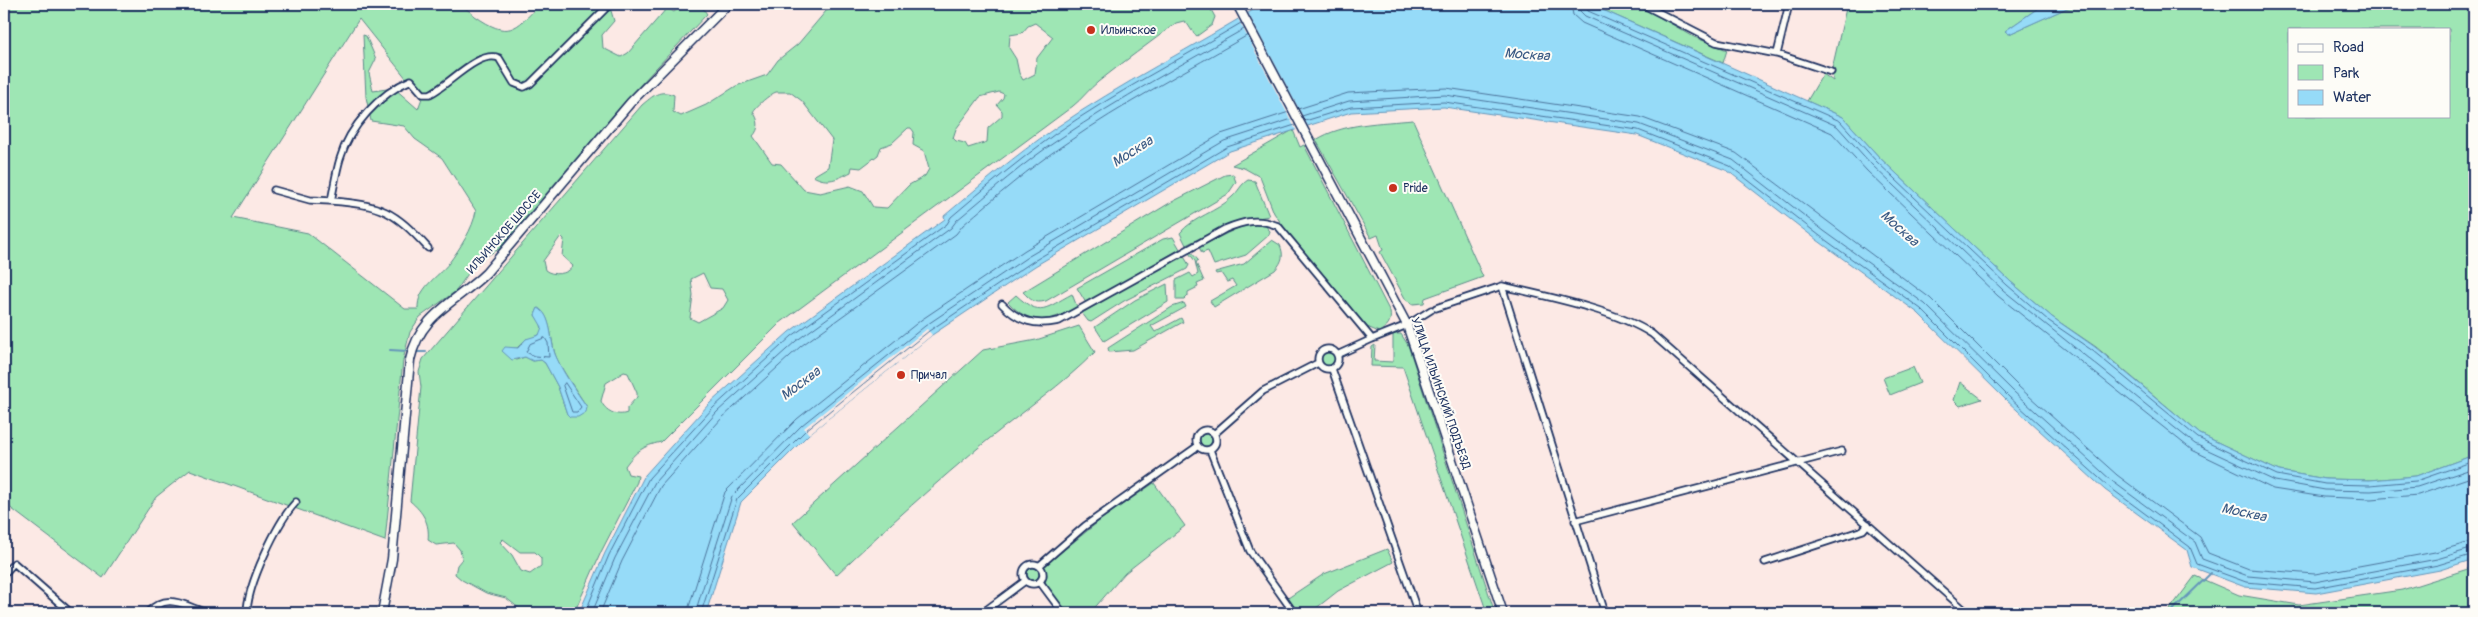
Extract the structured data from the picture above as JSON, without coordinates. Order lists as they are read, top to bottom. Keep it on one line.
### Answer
{"streets":{"main road":["ИЛЬИНСКОЕ ШОССЕ","УЛИЦА ИЛЬИНСКИЙ ПОДЪЕЗД"]},"water":["Москва"],"places":["Ильинское","Pride","Причал"],"legend":["Road","Park","Water"]}
